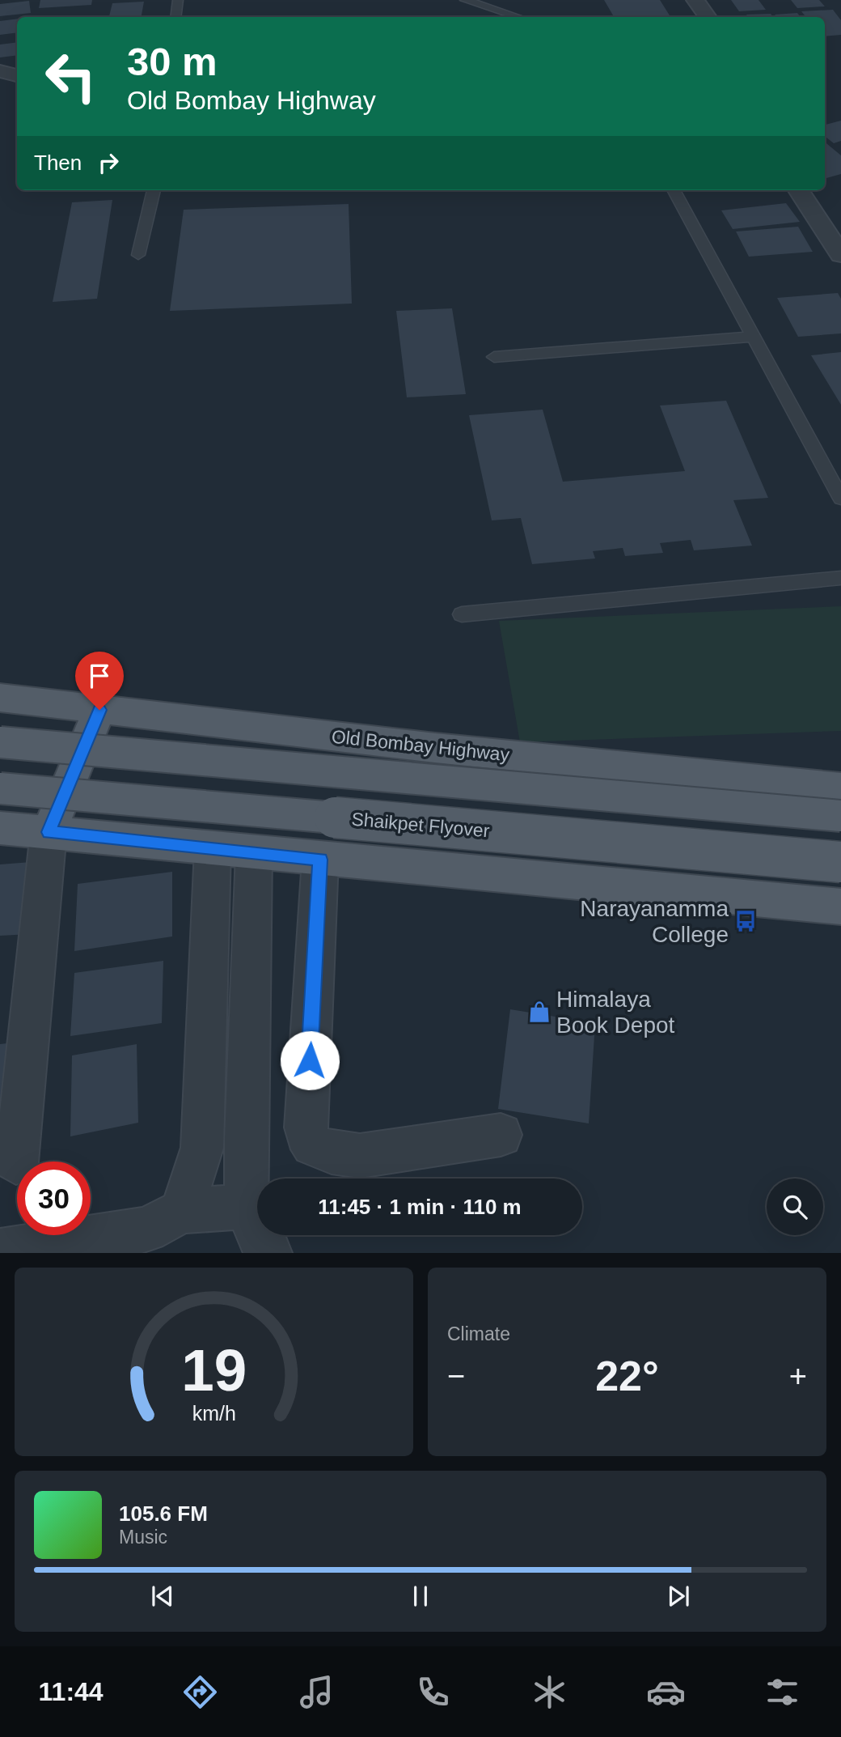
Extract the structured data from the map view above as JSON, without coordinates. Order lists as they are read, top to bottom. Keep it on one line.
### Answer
{"streets":{"main road":["Old Bombay Highway","Shaikpet Flyover"]},"places":{"bus stop":["Narayanamma College"],"shop":["Himalaya Book Depot"]},"page":{"turn":["30 m","Old Bombay Highway"],"then":"Then","limit":"30","trip":"11:45 · 1 min · 110 m","tile":"Climate","heat":["−","22°","+"],"song":["105.6 FM","Music"],"tabs":"11:44","gauge":["19","km/h"]}}
